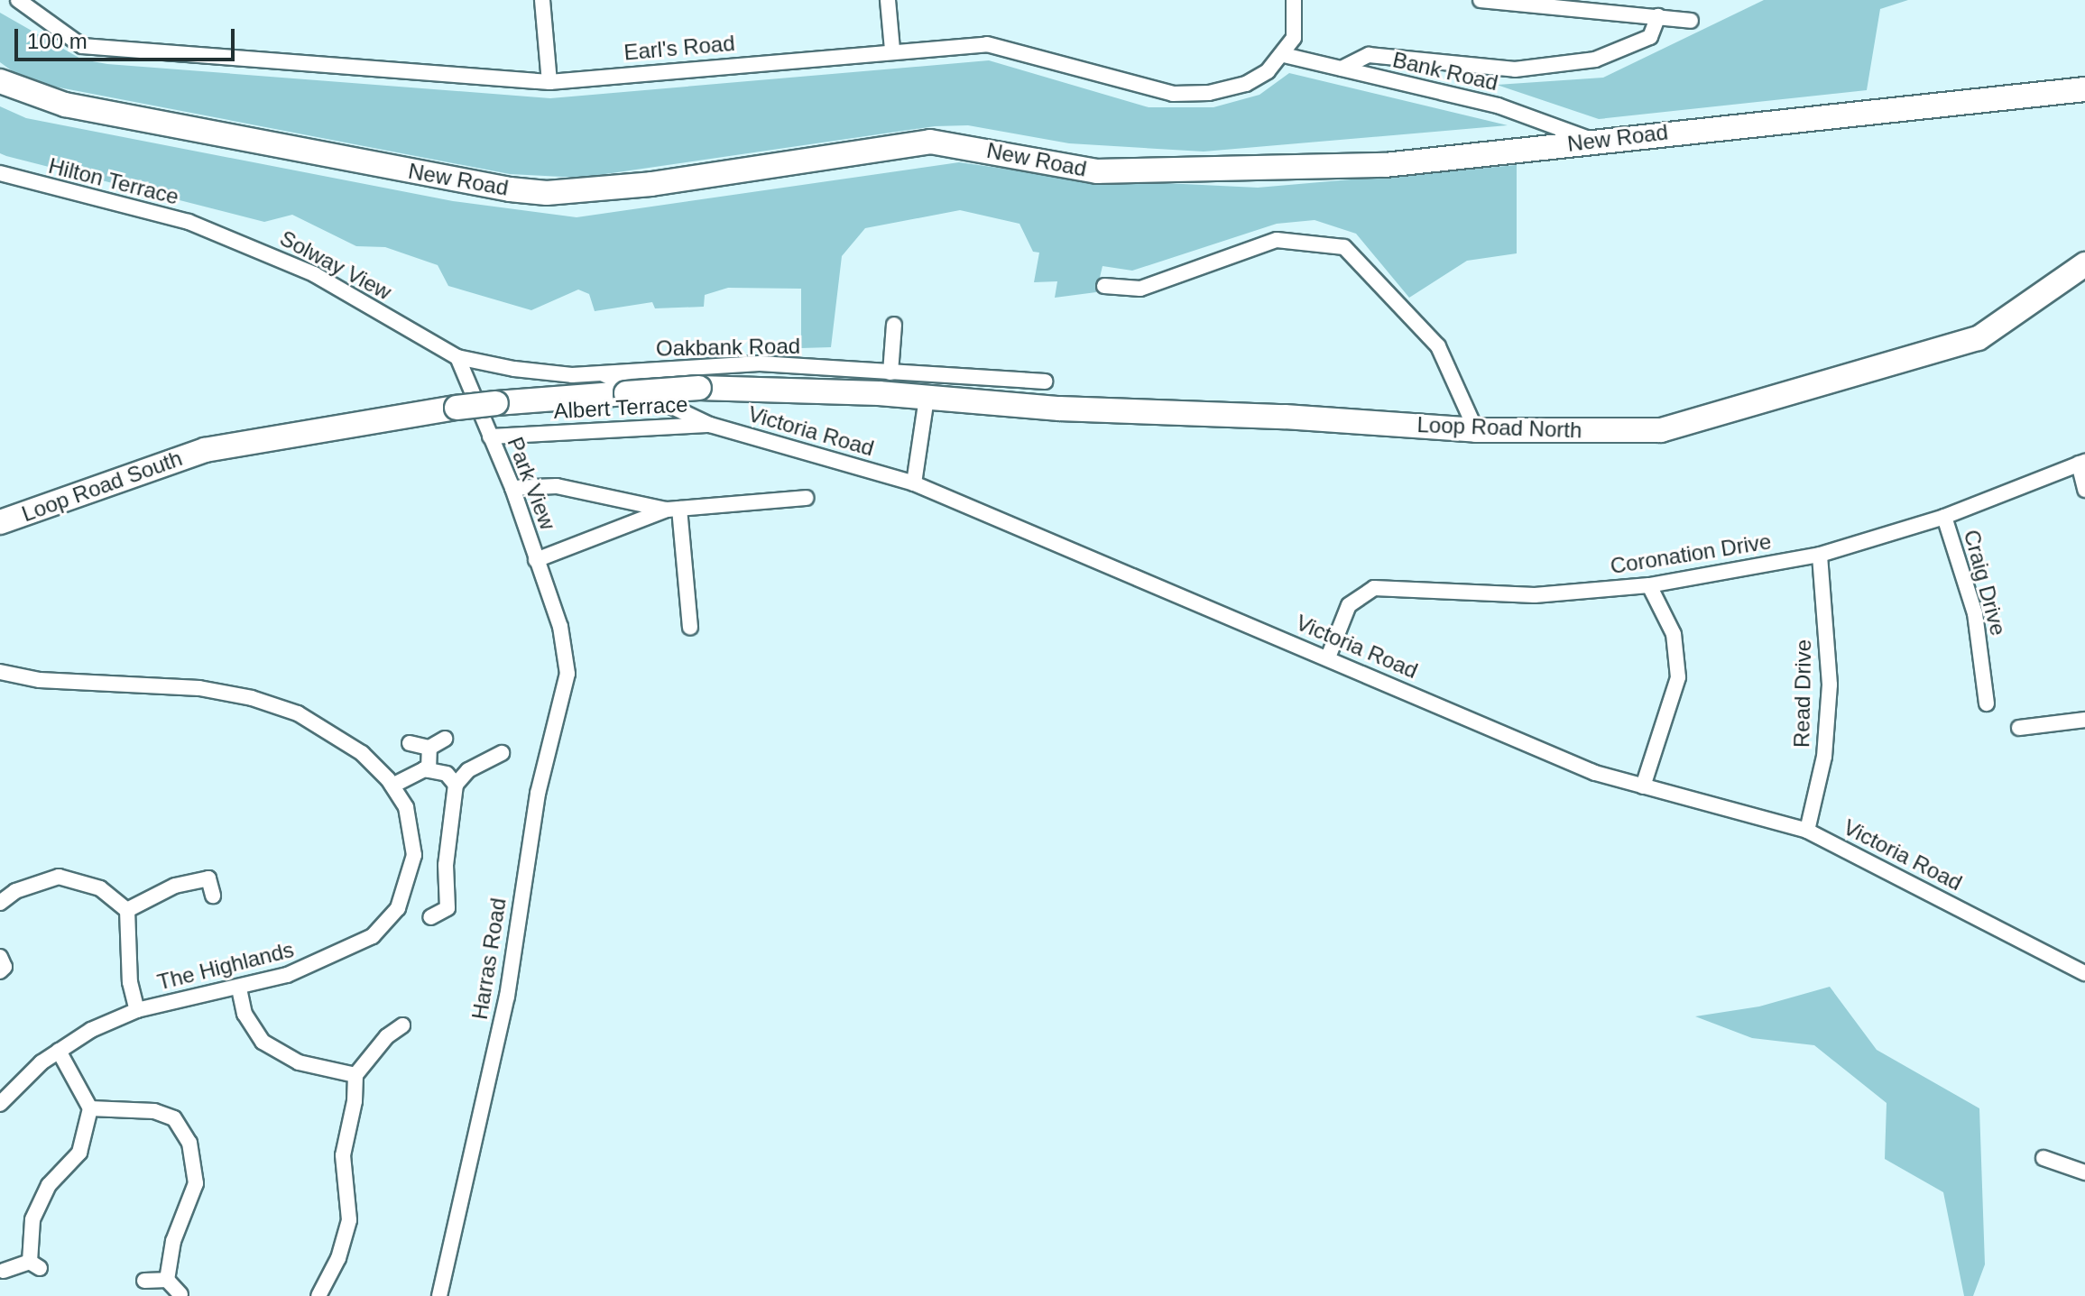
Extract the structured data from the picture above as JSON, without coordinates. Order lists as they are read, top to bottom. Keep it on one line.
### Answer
{"streets":{"main road":["New Road","Loop Road North","Loop Road South"],"street":["Earl's Road","Bank Road","Hilton Terrace","Solway View","Oakbank Road","Albert Terrace","Victoria Road","Park View","Coronation Drive","Craig Drive","Read Drive","Harras Road","The Highlands"]},"crossings":[["Earl's Road","Bank Road"],["Bank Road","New Road"],["Hilton Terrace","Solway View"],["Solway View","Oakbank Road"],["Solway View","Park View"],["Oakbank Road","Victoria Road"],["Oakbank Road","Park View"],["Albert Terrace","Victoria Road"],["Albert Terrace","Park View"],["Loop Road North","Loop Road South"],["Victoria Road","Coronation Drive"],["Victoria Road","Read Drive"],["Park View","Harras Road"],["Coronation Drive","Craig Drive"],["Coronation Drive","Read Drive"]],"scale_bar":"100 m"}
